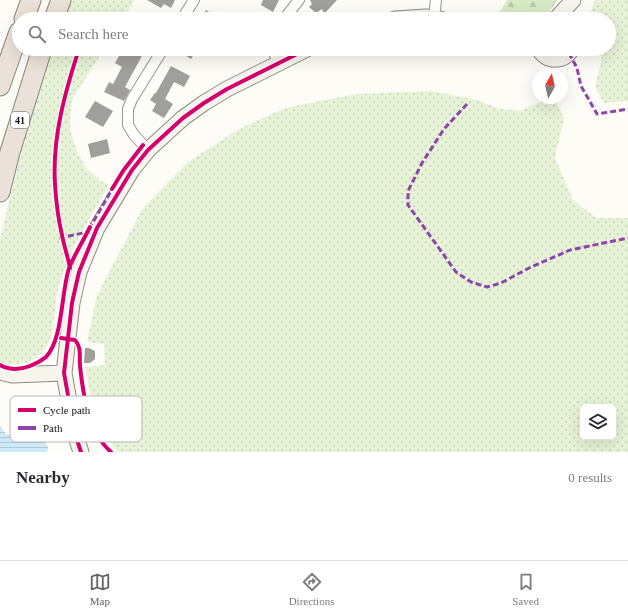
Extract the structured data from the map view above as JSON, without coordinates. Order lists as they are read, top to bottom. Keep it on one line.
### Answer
{"streets":{"highway":["41"]},"legend":["Cycle path","Path"],"north":"top","page":{"search":"Search here","heading":["Nearby","0 results"],"nav":["Map","Directions","Saved"]}}
